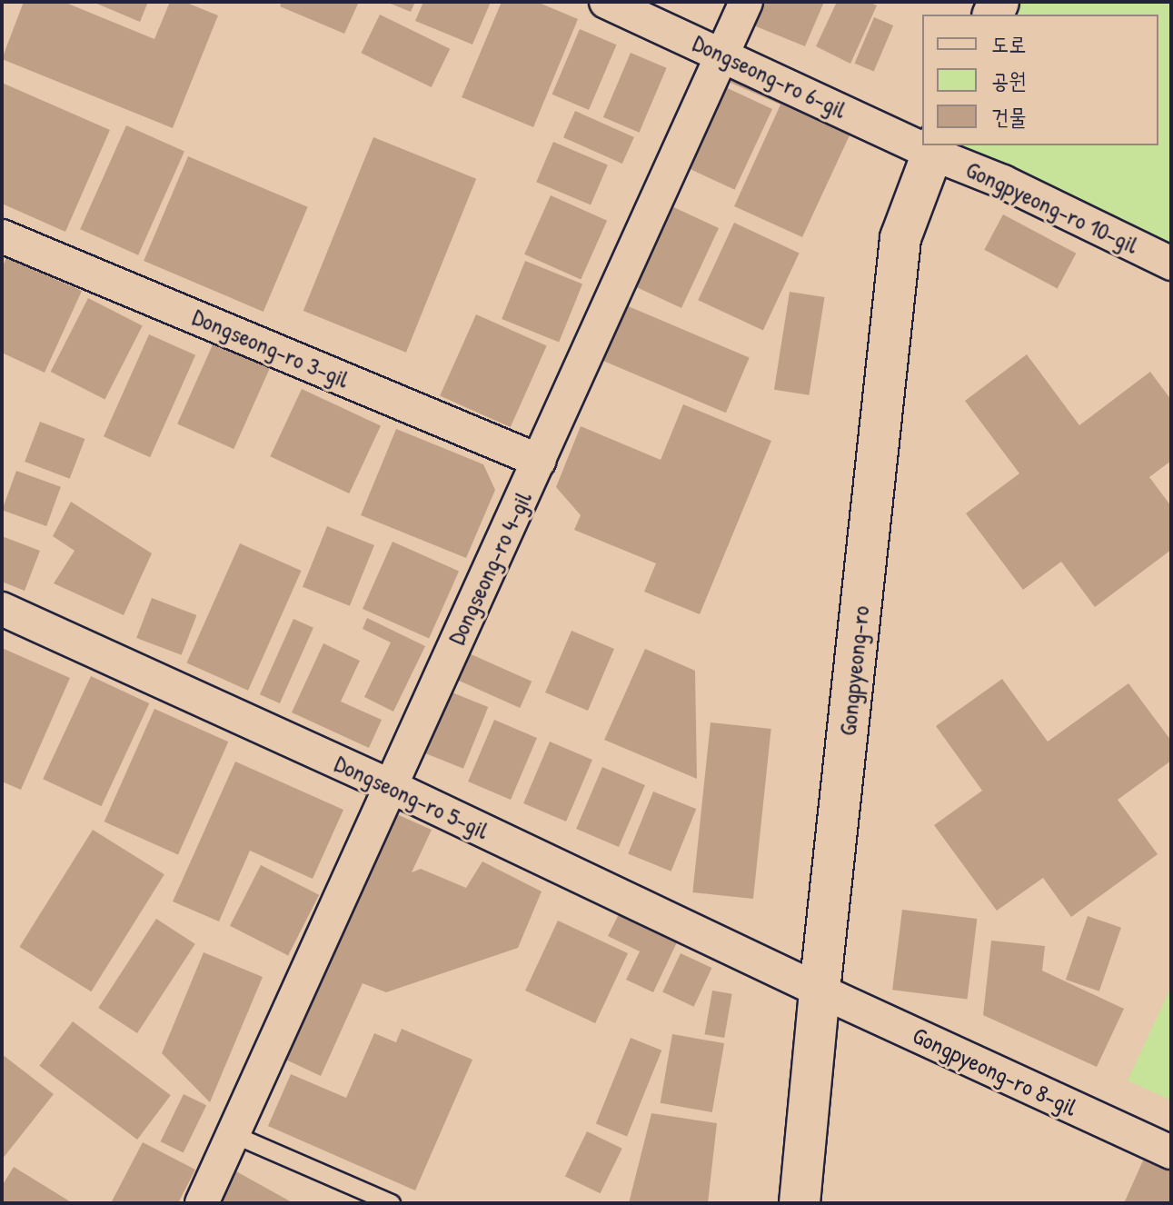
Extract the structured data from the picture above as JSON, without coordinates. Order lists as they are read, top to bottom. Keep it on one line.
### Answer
{"streets":{"main road":["Gongpyeong-ro"],"street":["Dongseong-ro 6-gil","Gongpyeong-ro 10-gil","Dongseong-ro 3-gil","Dongseong-ro 4-gil","Dongseong-ro 5-gil","Gongpyeong-ro 8-gil"]},"crossings":[["Dongseong-ro 6-gil","Dongseong-ro 4-gil"],["Gongpyeong-ro 10-gil","Gongpyeong-ro"],["Dongseong-ro 3-gil","Dongseong-ro 4-gil"],["Dongseong-ro 4-gil","Dongseong-ro 5-gil"],["Gongpyeong-ro","Dongseong-ro 5-gil"],["Gongpyeong-ro","Gongpyeong-ro 8-gil"],["Dongseong-ro 5-gil","Gongpyeong-ro 8-gil"]],"legend":["도로","공원","건물"]}
